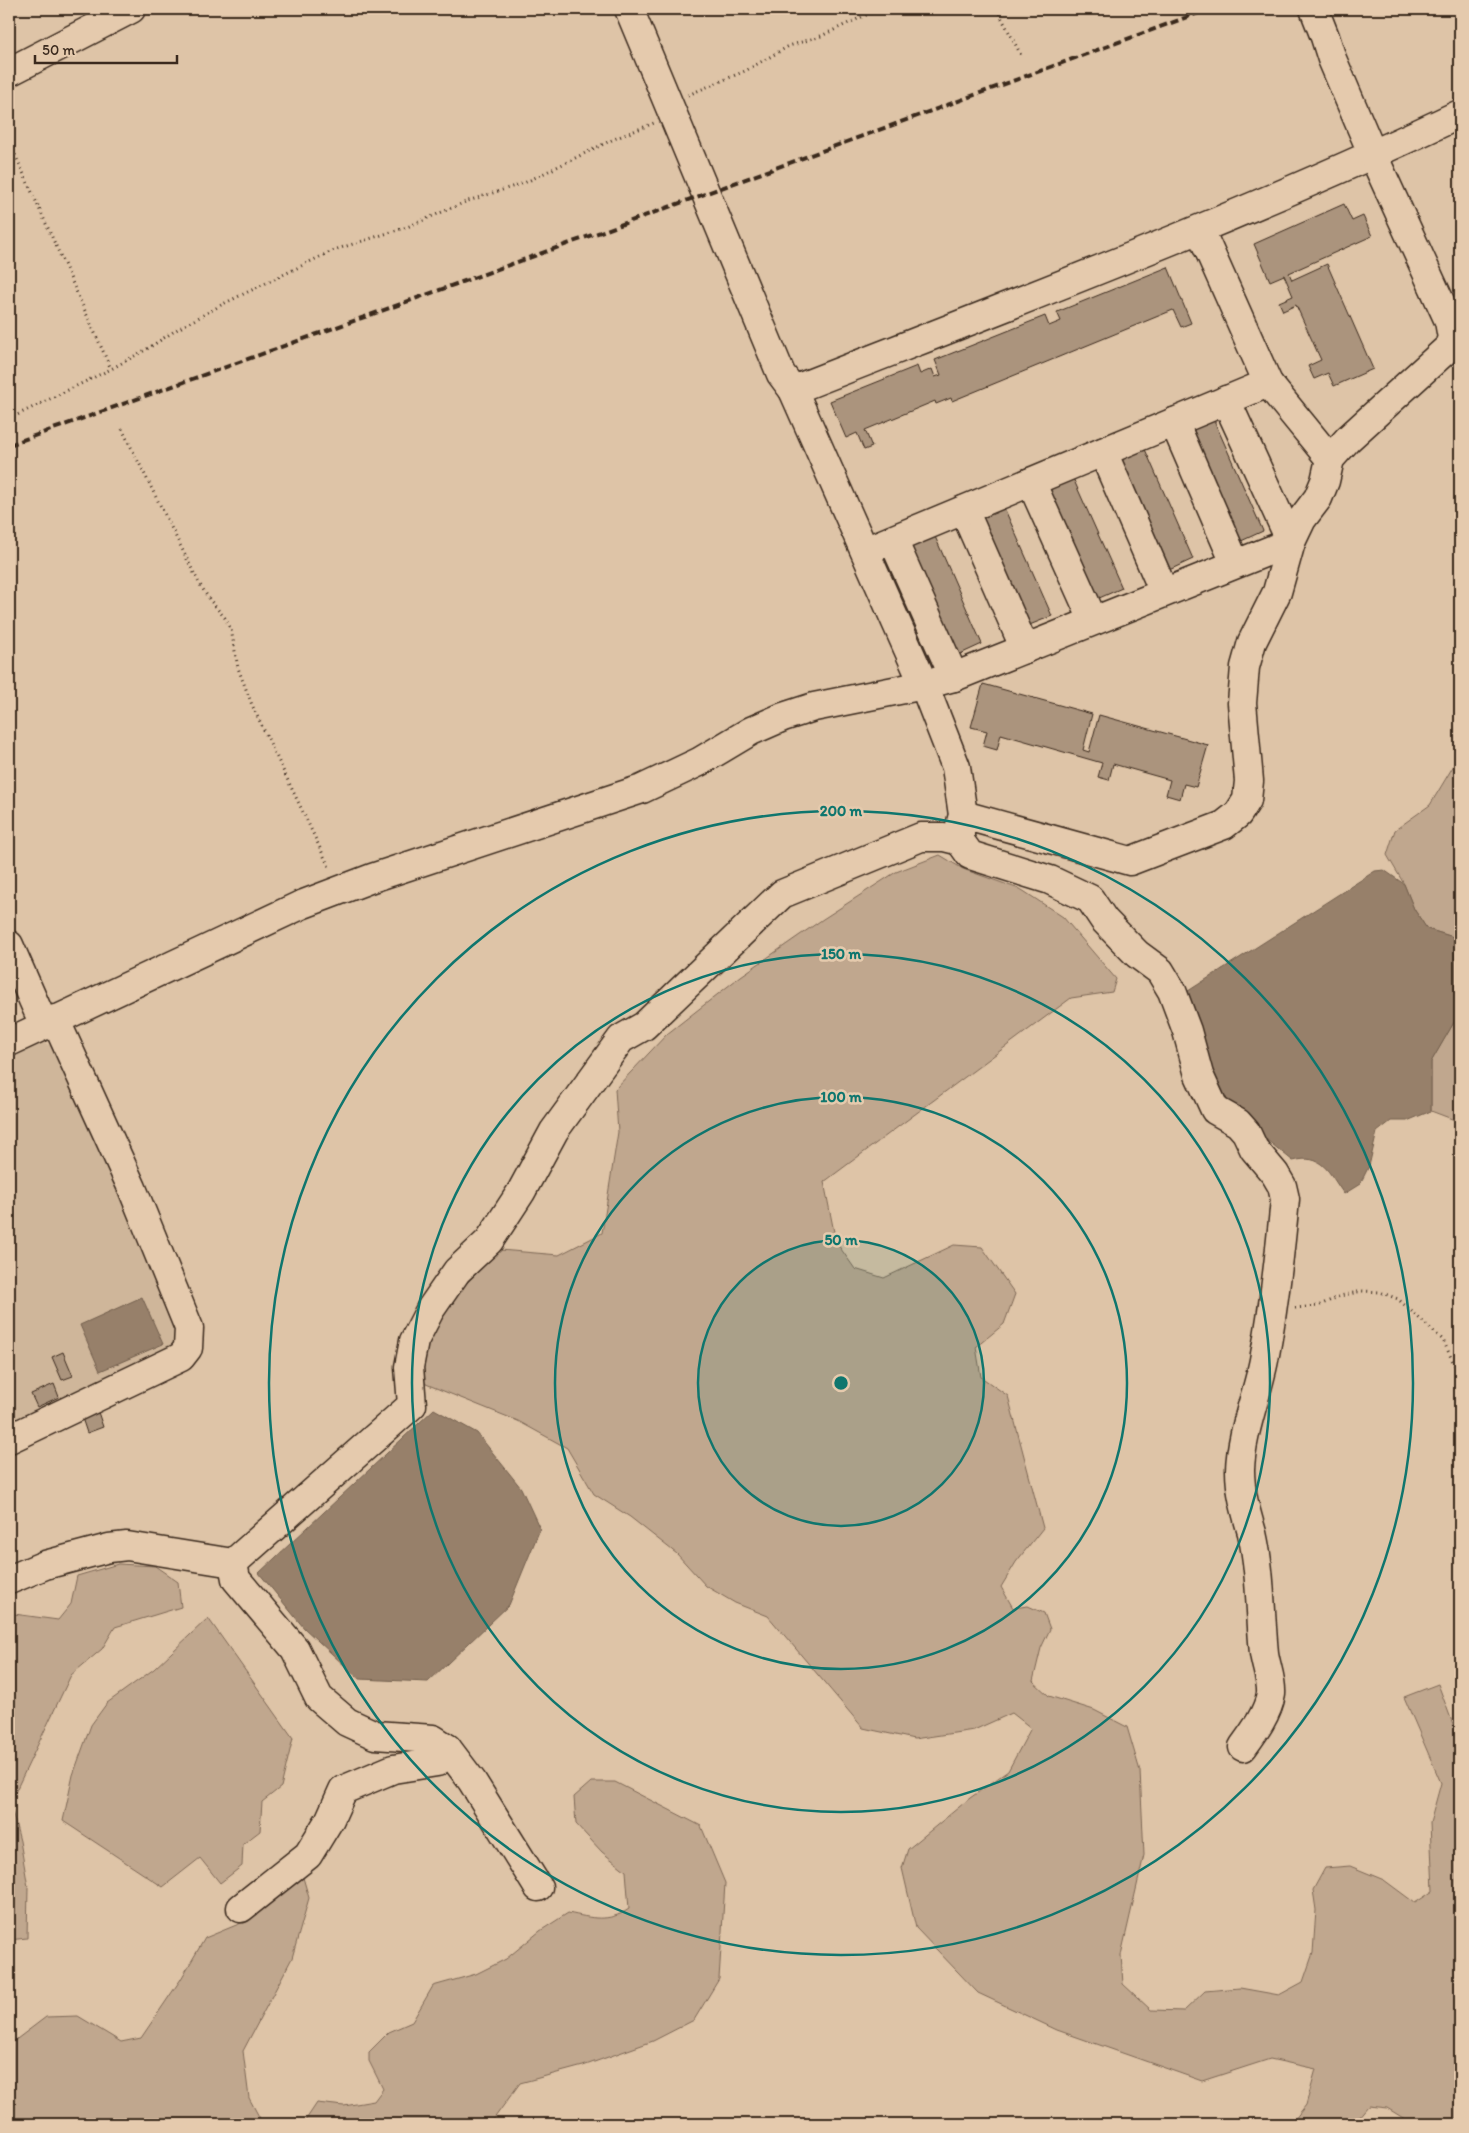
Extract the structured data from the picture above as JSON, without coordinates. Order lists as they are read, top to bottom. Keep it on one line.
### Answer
{"scale_bar":"50 m","rings":["200 m","150 m","100 m","50 m"]}
